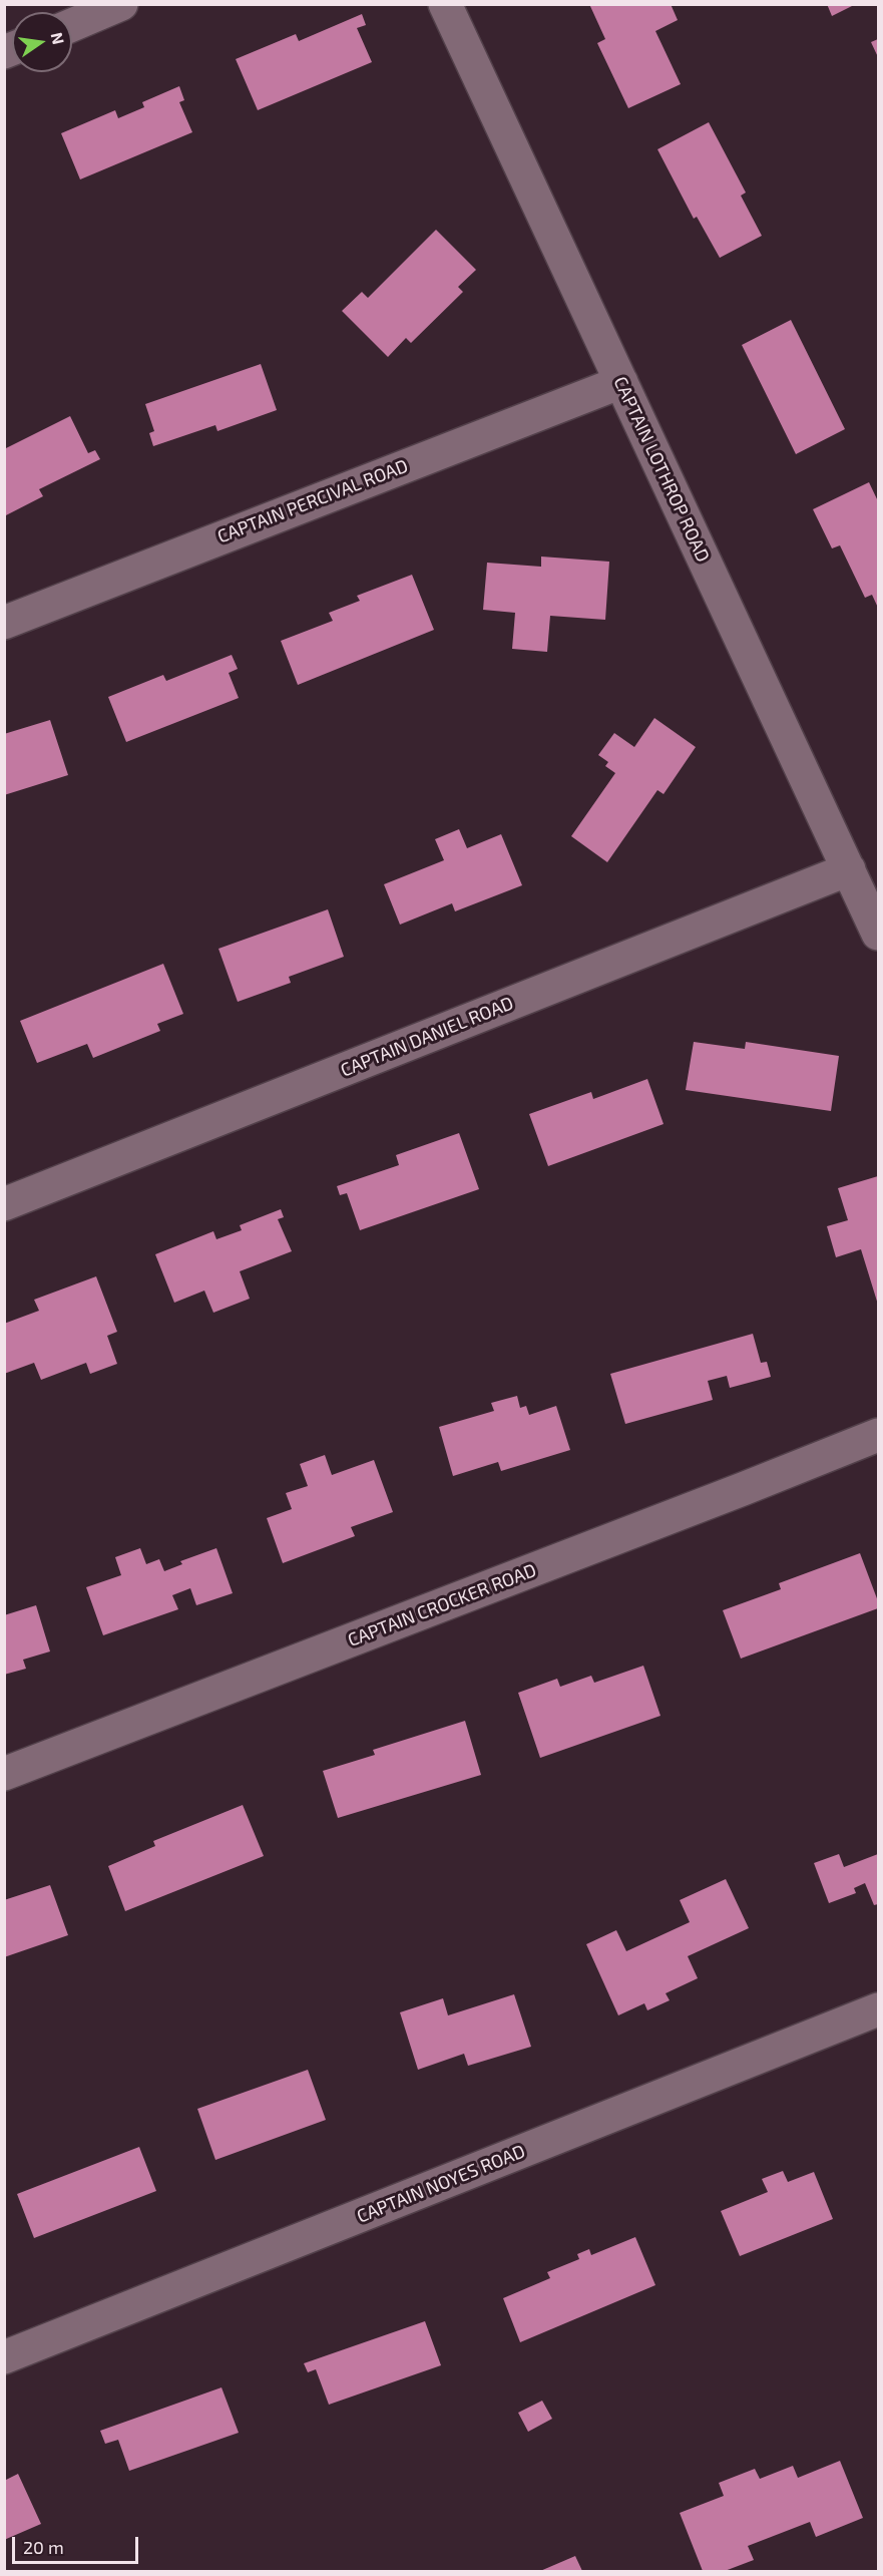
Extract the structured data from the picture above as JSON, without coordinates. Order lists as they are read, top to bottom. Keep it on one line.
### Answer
{"streets":{"street":["CAPTAIN LOTHROP ROAD","CAPTAIN PERCIVAL ROAD","CAPTAIN DANIEL ROAD","CAPTAIN CROCKER ROAD","CAPTAIN NOYES ROAD"]},"crossings":[["CAPTAIN LOTHROP ROAD","CAPTAIN PERCIVAL ROAD"],["CAPTAIN LOTHROP ROAD","CAPTAIN DANIEL ROAD"]],"scale_bar":"20 m","north":"right"}
